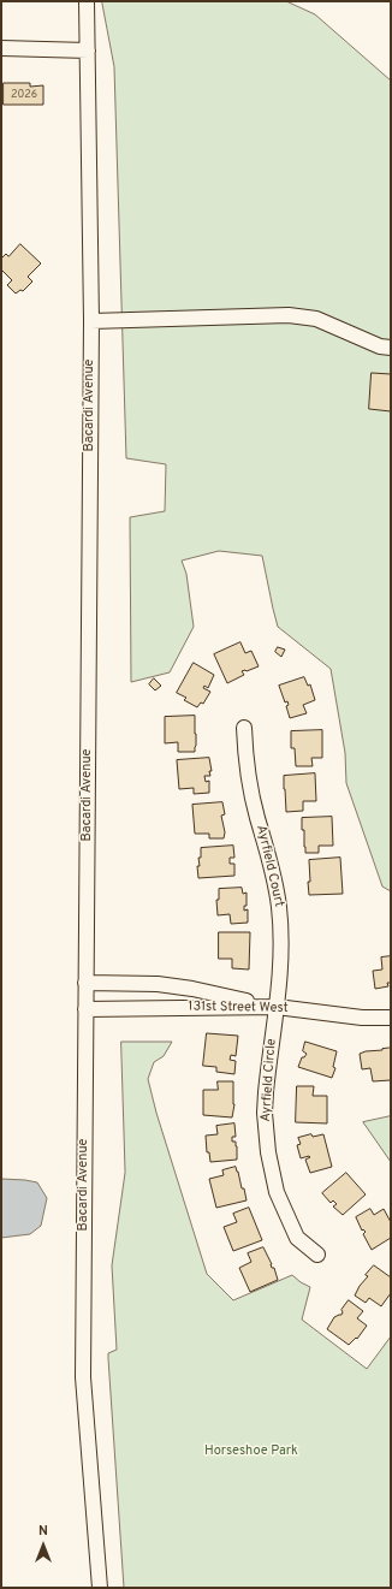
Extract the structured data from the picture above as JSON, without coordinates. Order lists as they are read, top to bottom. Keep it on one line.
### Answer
{"streets":{"street":["Bacardi Avenue","Ayrfield Court","131st Street West","Ayrfield Circle"]},"crossings":[["Bacardi Avenue","131st Street West"],["Ayrfield Court","131st Street West"],["Ayrfield Court","Ayrfield Circle"],["131st Street West","Ayrfield Circle"]],"parks":["Horseshoe Park"],"house_numbers":["2026"],"north":"top"}
